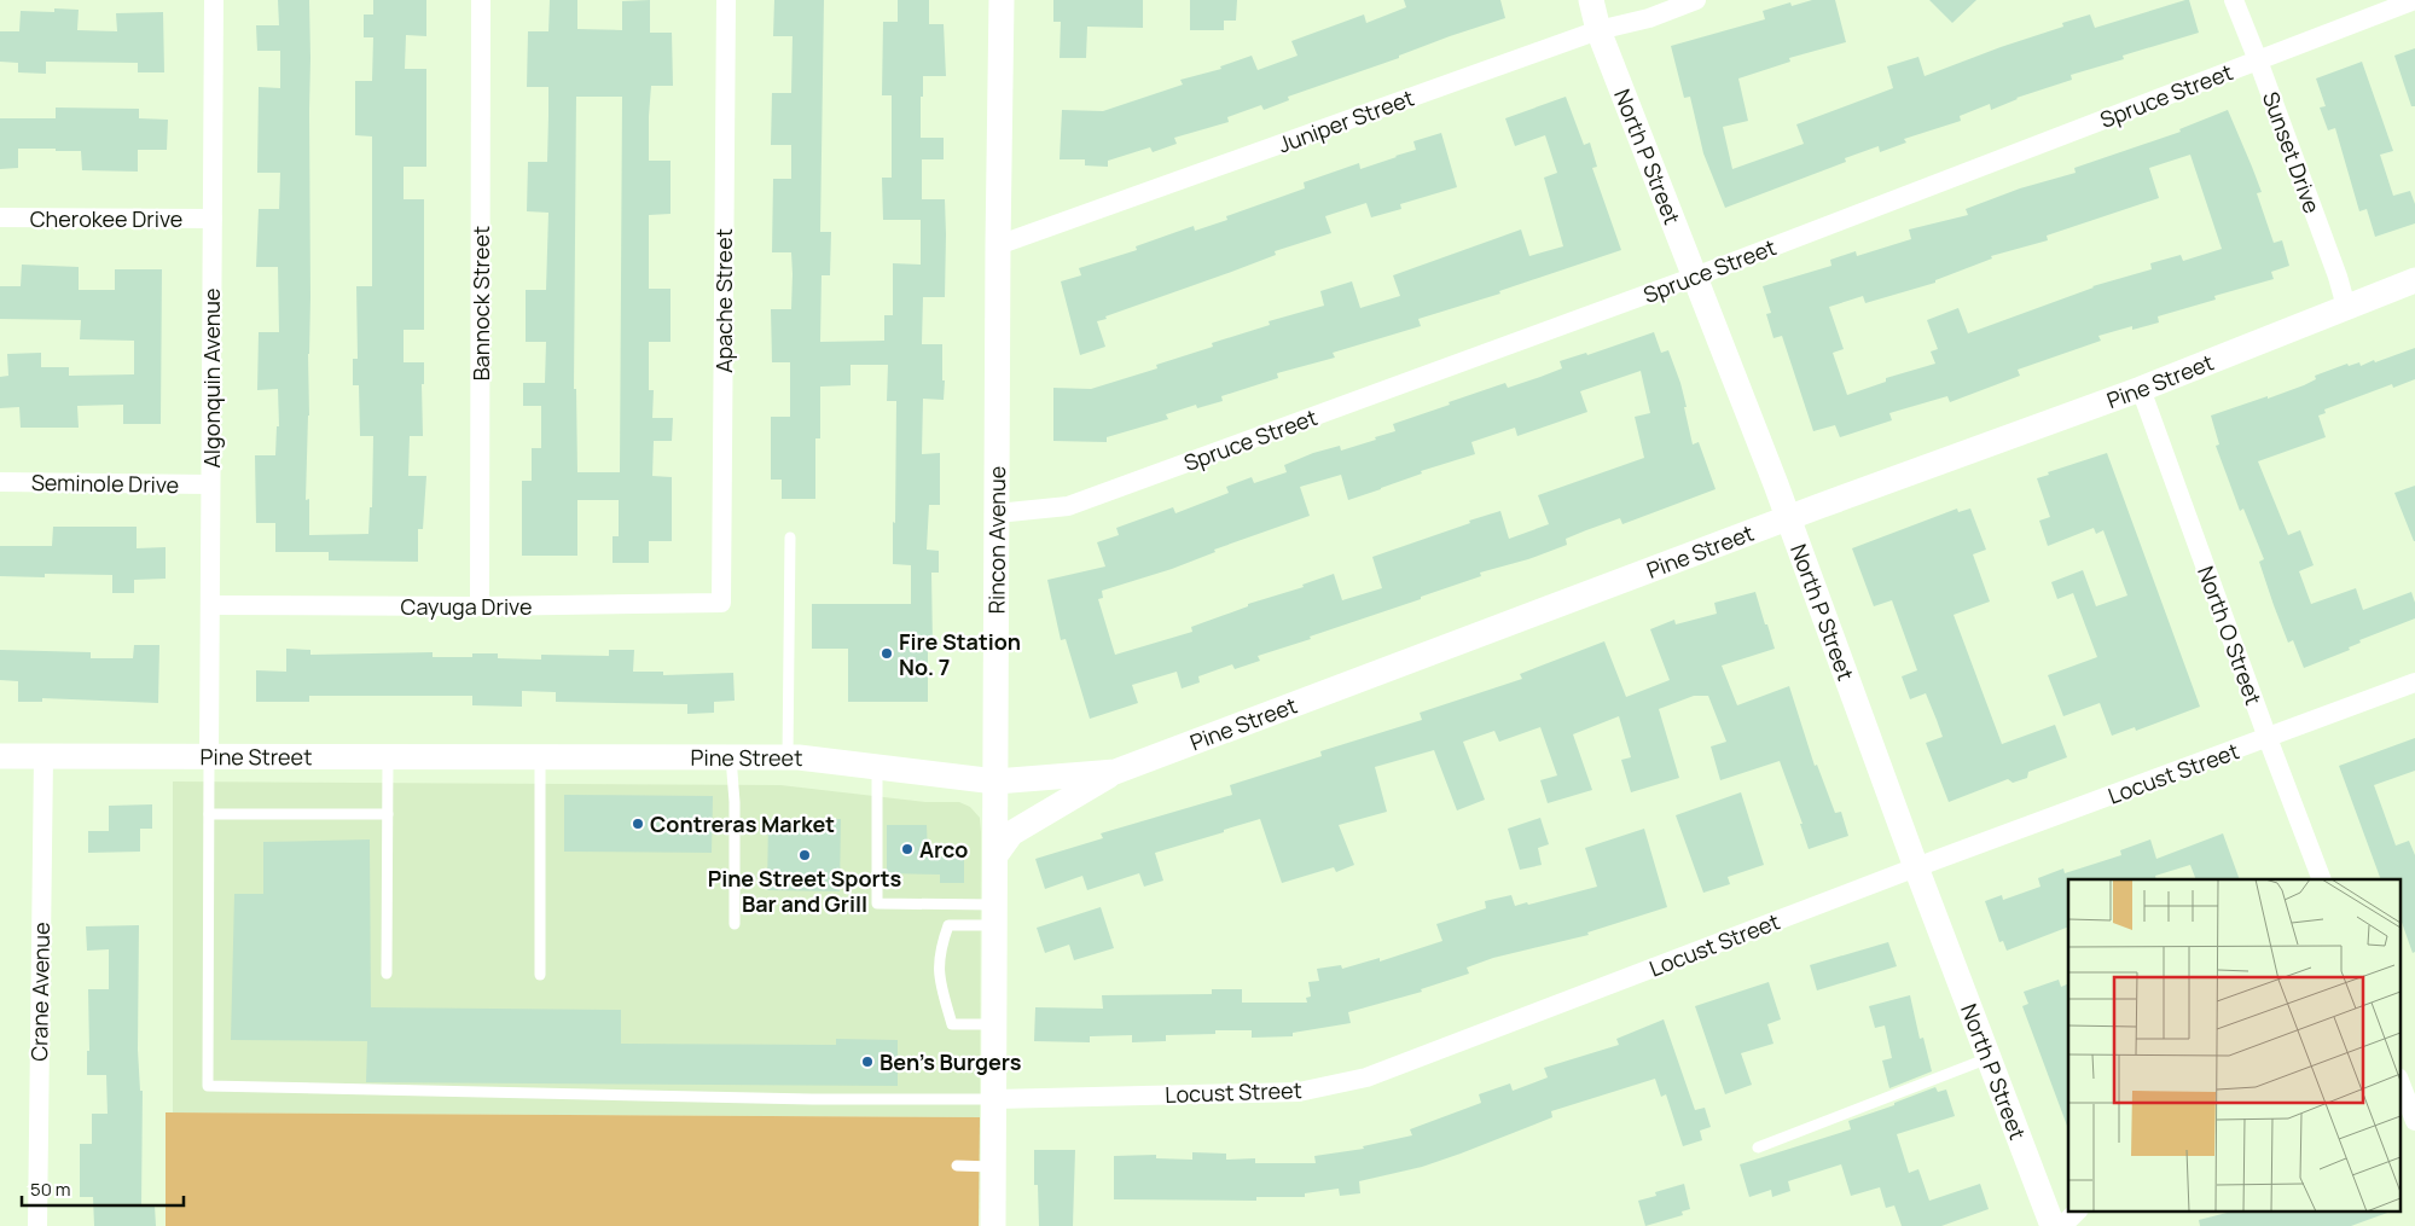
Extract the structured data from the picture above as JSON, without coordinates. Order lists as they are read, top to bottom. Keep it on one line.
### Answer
{"streets":{"street":["Spruce Street","Juniper Street","Sunset Drive","North P Street","Cherokee Drive","Apache Street","Bannock Street","Algonquin Avenue","Pine Street","Seminole Drive","Rincon Avenue","Cayuga Drive","North O Street","Locust Street","Crane Avenue"]},"crossings":[["Spruce Street","Sunset Drive"],["Spruce Street","North P Street"],["Spruce Street","Rincon Avenue"],["Juniper Street","North P Street"],["Juniper Street","Rincon Avenue"],["Sunset Drive","Pine Street"],["North P Street","Pine Street"],["North P Street","Locust Street"],["Cherokee Drive","Algonquin Avenue"],["Apache Street","Cayuga Drive"],["Bannock Street","Cayuga Drive"],["Algonquin Avenue","Pine Street"],["Algonquin Avenue","Seminole Drive"],["Algonquin Avenue","Cayuga Drive"],["Pine Street","Rincon Avenue"],["Pine Street","North O Street"],["Pine Street","Crane Avenue"],["Rincon Avenue","Locust Street"],["North O Street","Locust Street"]],"places":["Fire Station No. 7","Contreras Market","Arco","Pine Street Sports Bar and Grill","Ben's Burgers"],"scale_bar":"50 m"}
